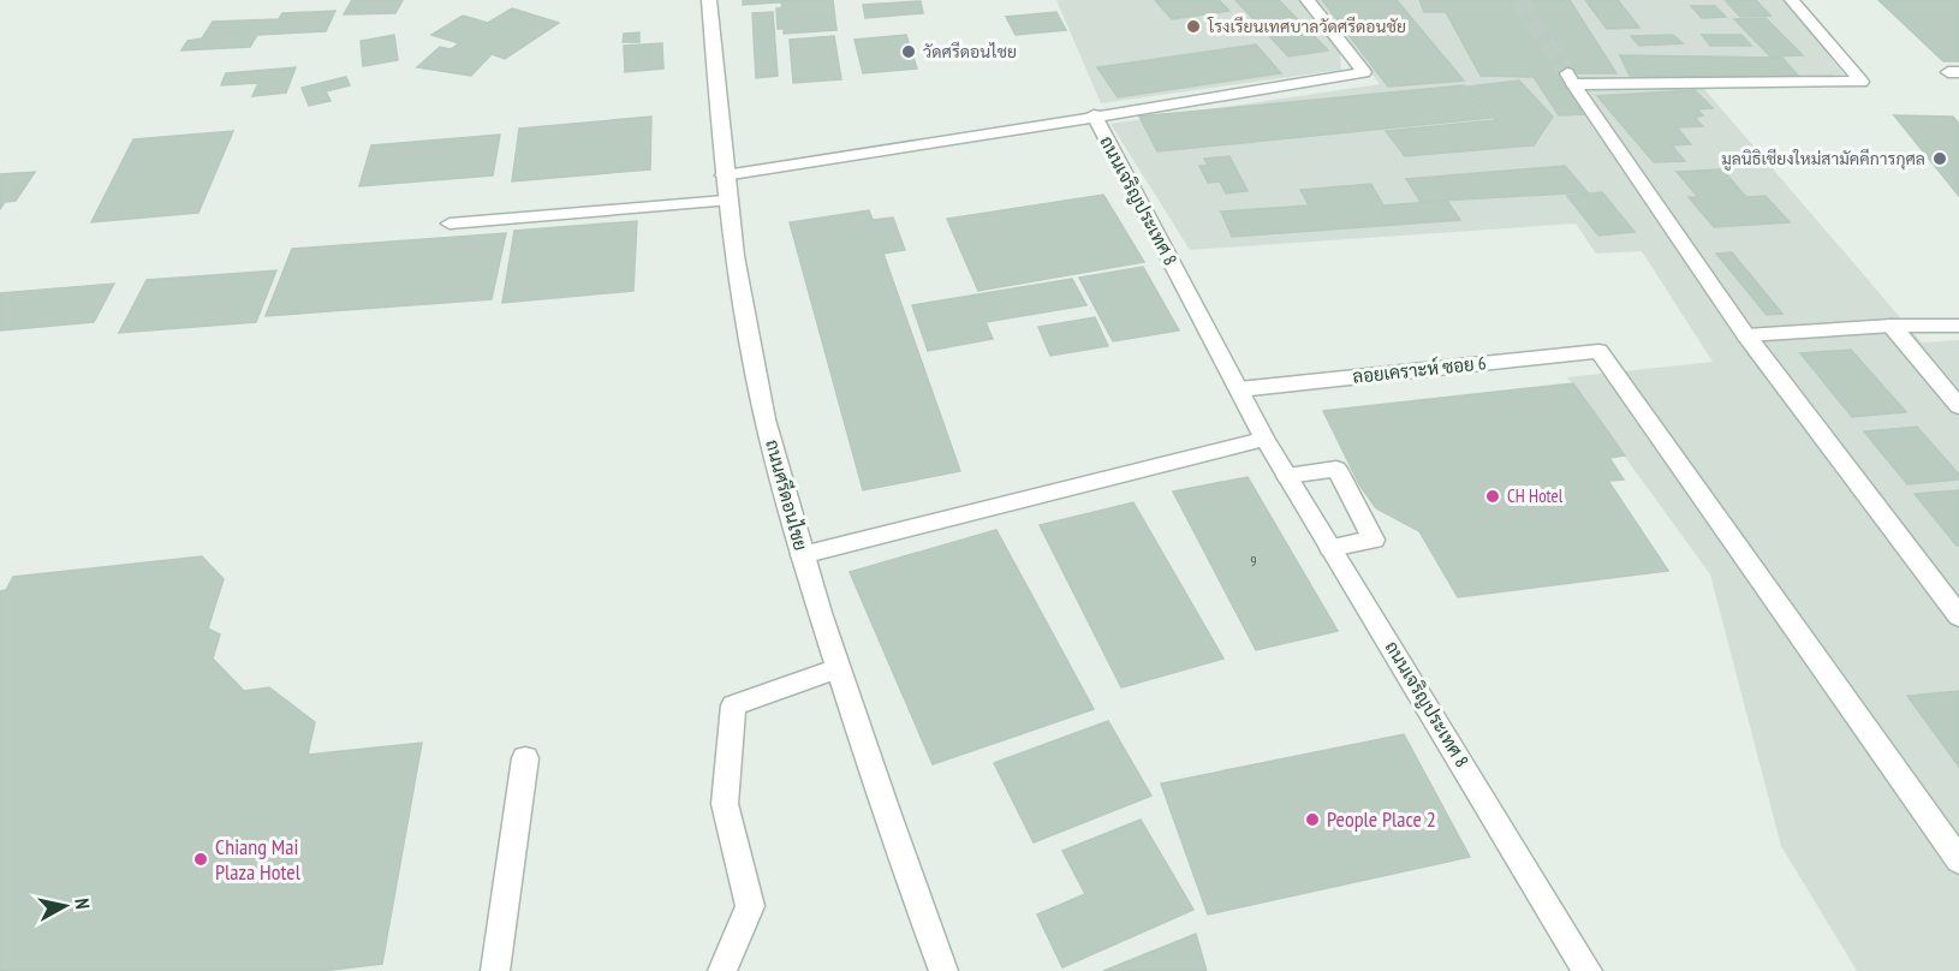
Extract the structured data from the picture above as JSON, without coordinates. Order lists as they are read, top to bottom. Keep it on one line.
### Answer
{"streets":{"street":["ถนนเจริญประเทศ 8","ลอยเคราะห์ ซอย 6","ถนนศรีดอนไชย"]},"crossings":[["ถนนเจริญประเทศ 8","ลอยเคราะห์ ซอย 6"]],"places":["โรงเรียนเทศบาลวัดศรีดอนชัย","วัดศรีดอนไชย","มูลนิธิเชียงใหม่สามัคคีการกุศล","CH Hotel","People Place 2","Chiang Mai Plaza Hotel"],"house_numbers":["9"],"north":"right"}
